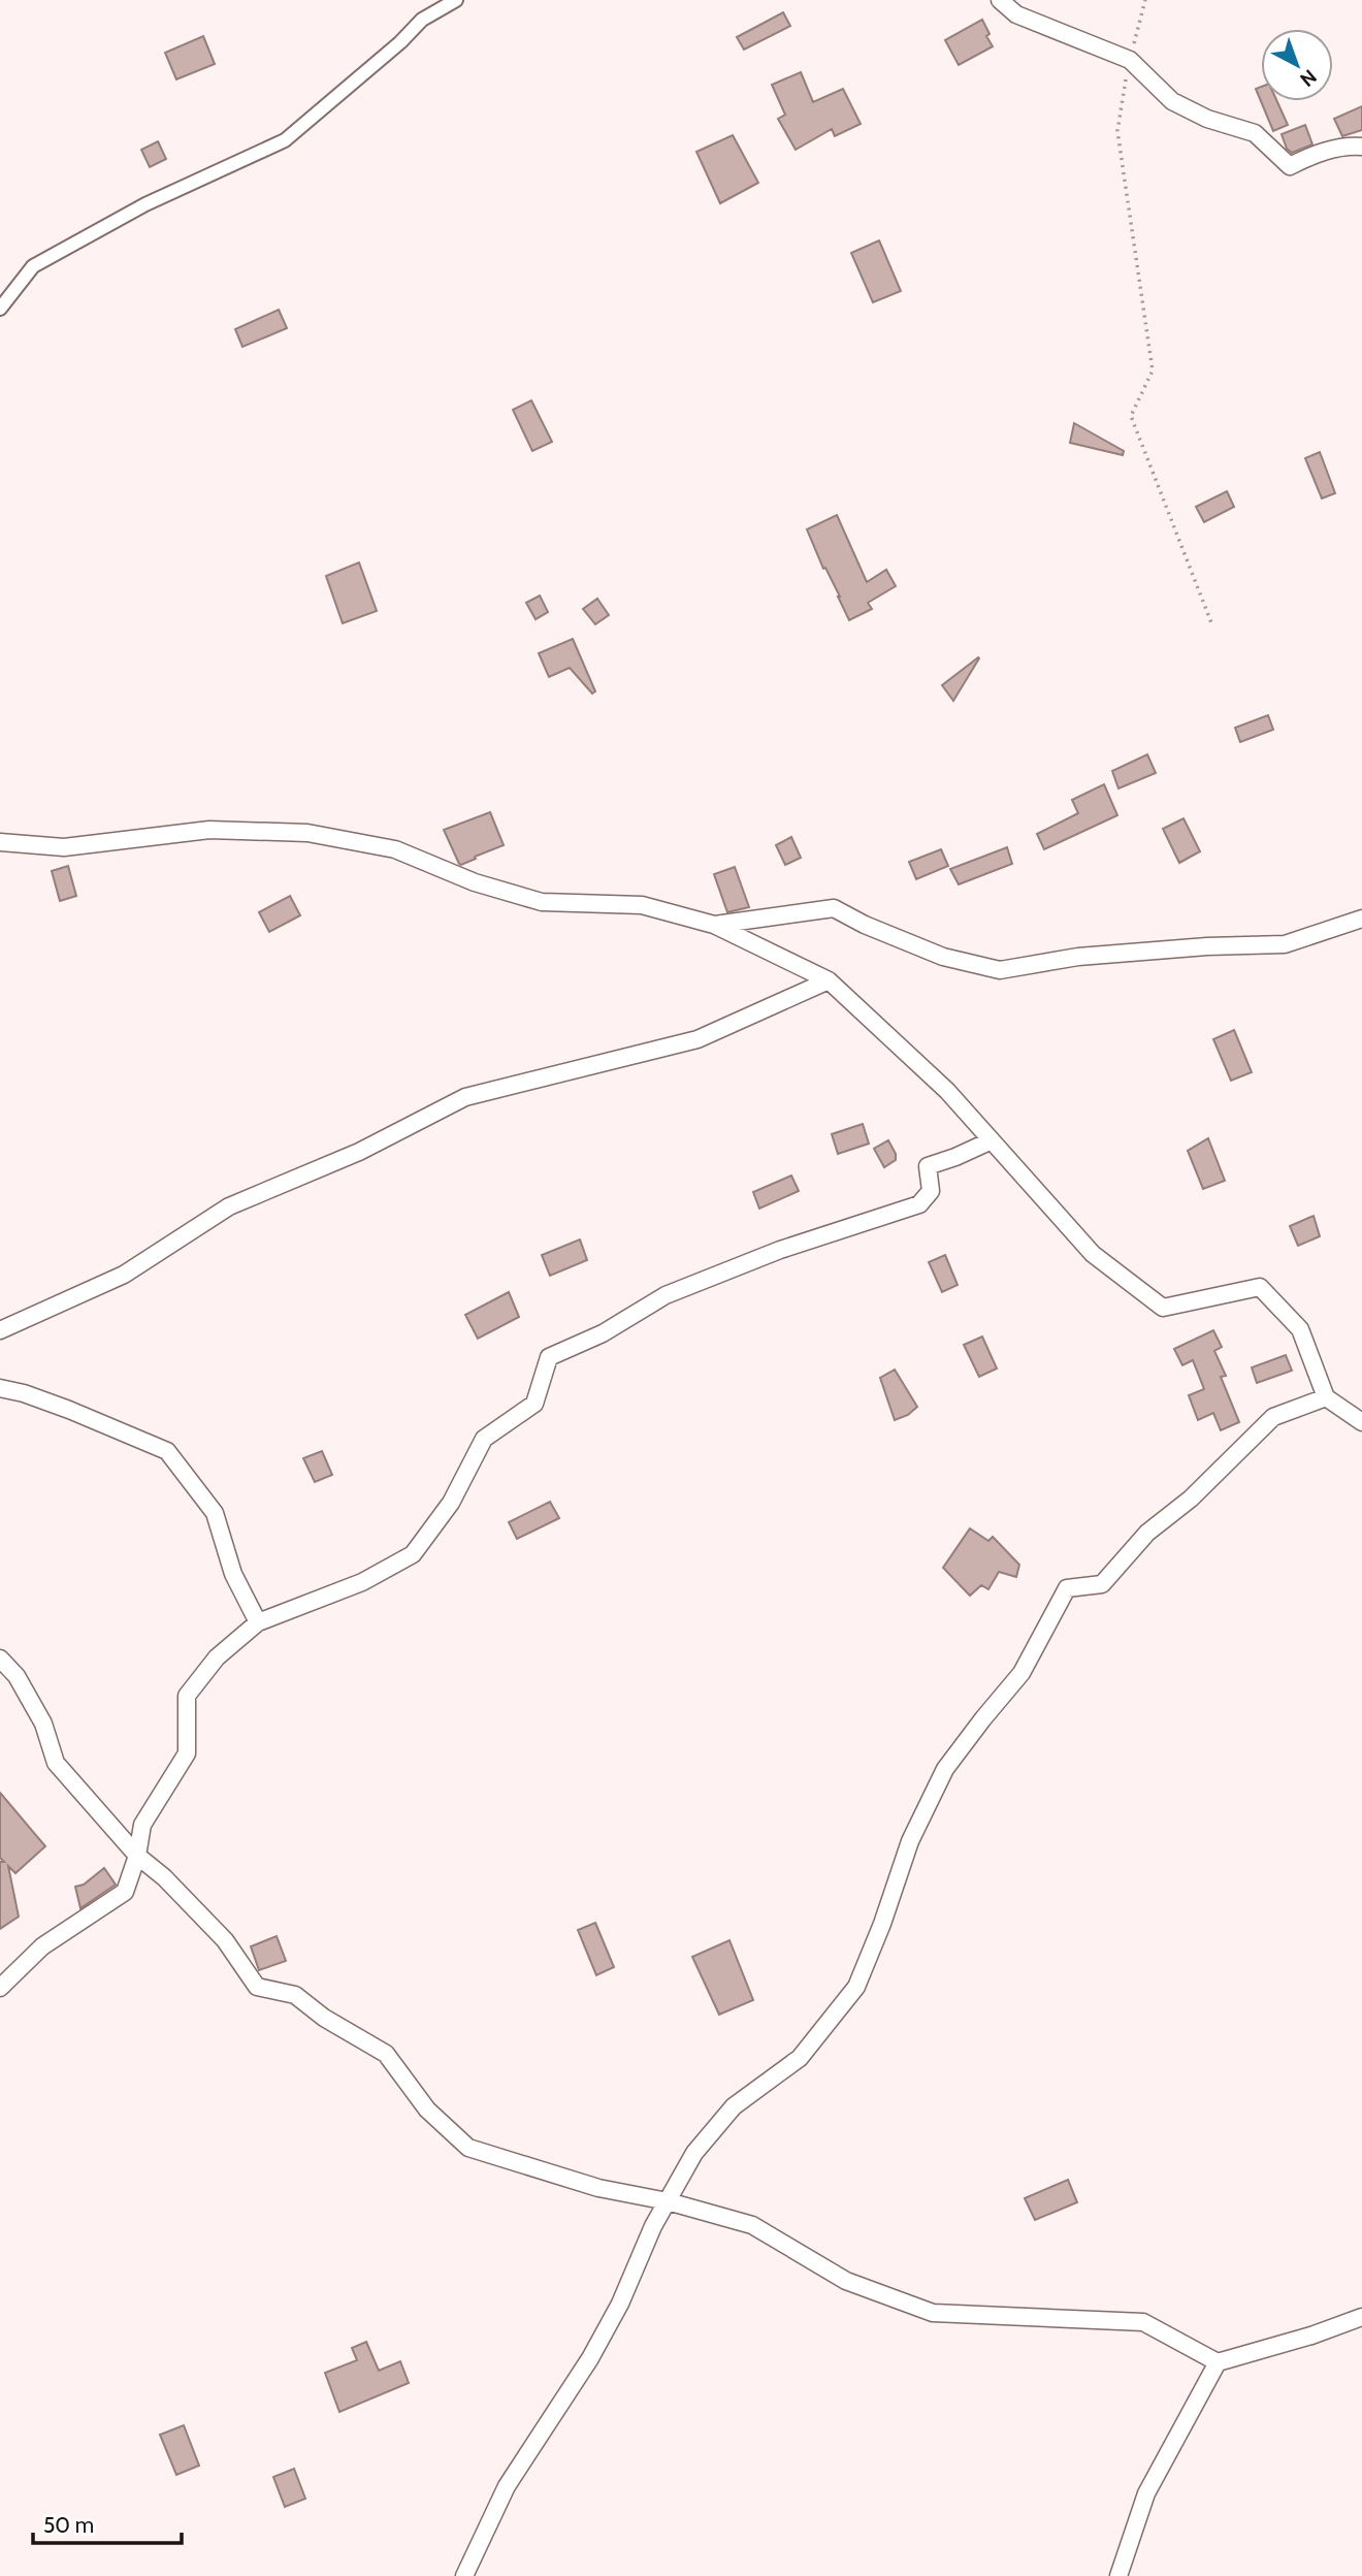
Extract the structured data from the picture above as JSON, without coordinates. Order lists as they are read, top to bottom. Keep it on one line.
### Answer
{"scale_bar":"50 m","north":"bottom right"}
